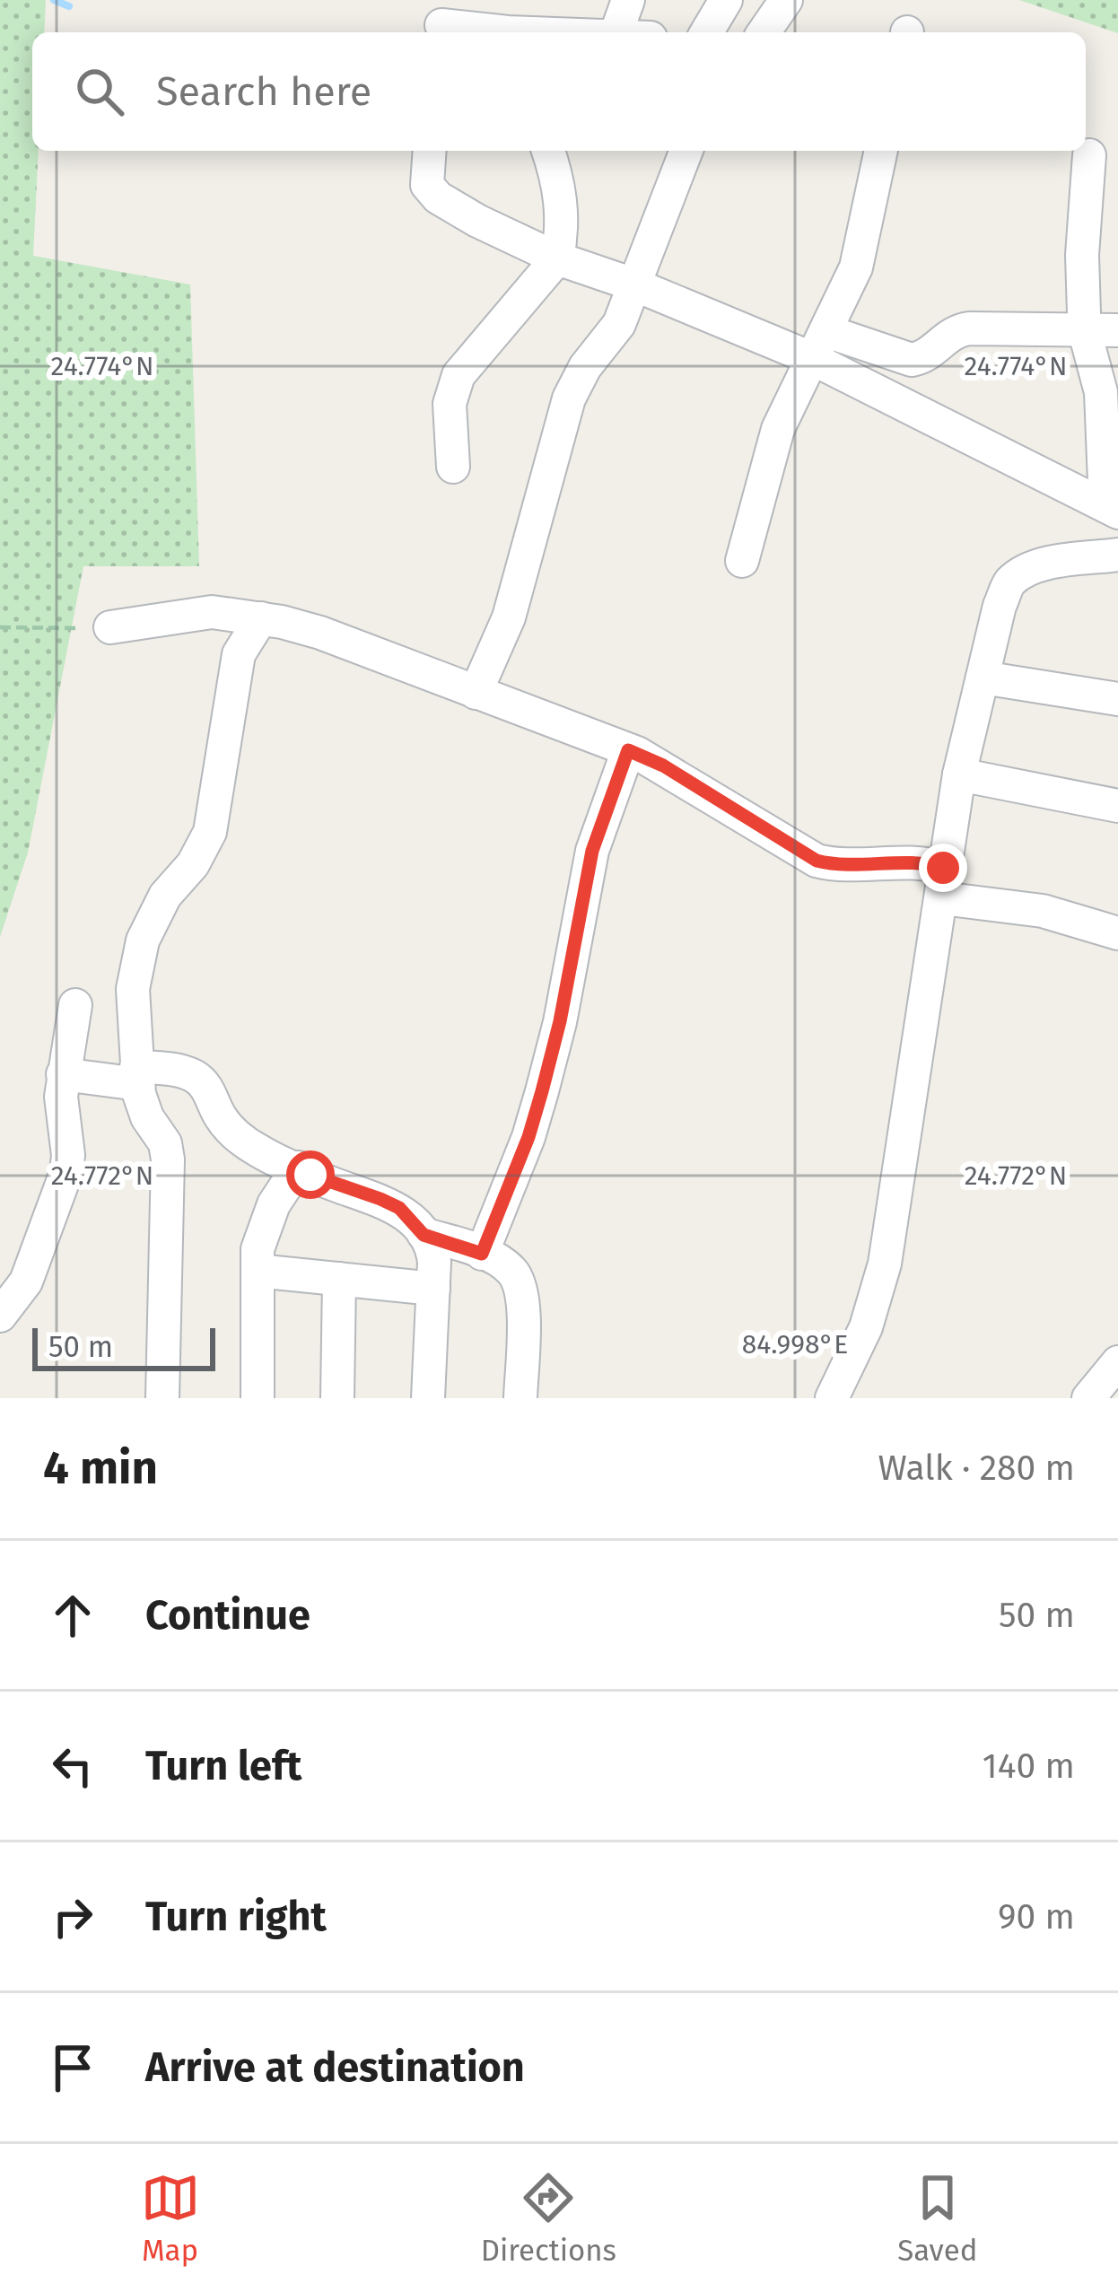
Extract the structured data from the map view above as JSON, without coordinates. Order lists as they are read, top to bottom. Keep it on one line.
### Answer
{"scale_bar":"50 m","page":{"search":"Search here","scale":"50 m","heading":["4 min","Walk · 280 m"],"list":[["Continue","50 m"],["Turn left","140 m"],["Turn right","90 m"],"Arrive at destination"],"nav":["Map","Directions","Saved"]},"coordinates":["24.774°N","24.772°N","84.998°E"]}
